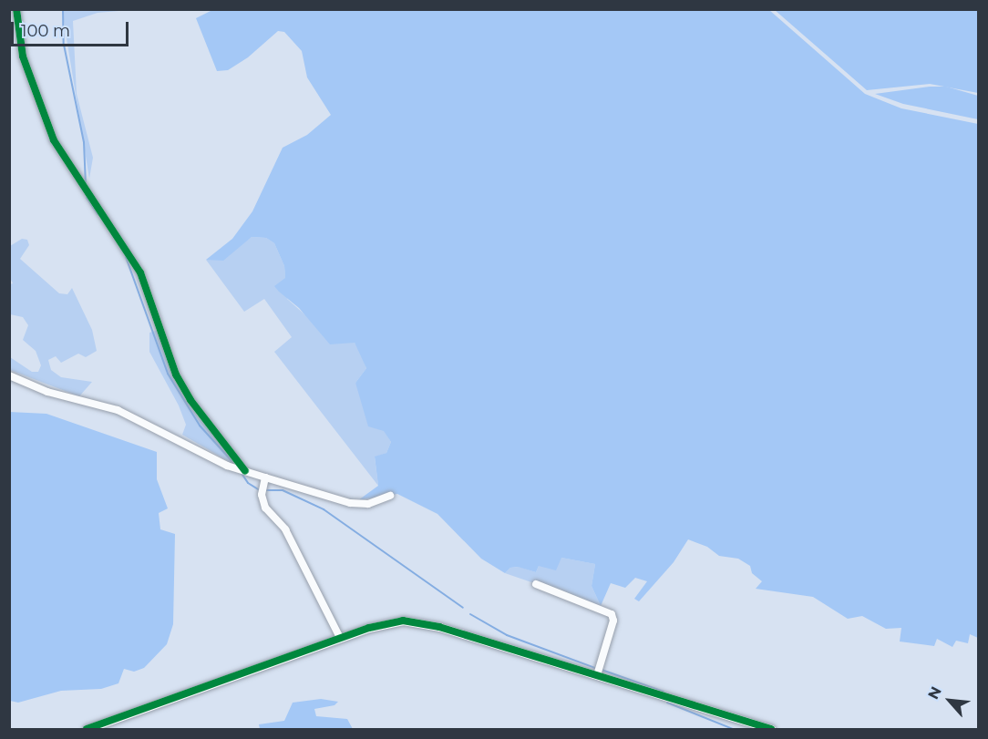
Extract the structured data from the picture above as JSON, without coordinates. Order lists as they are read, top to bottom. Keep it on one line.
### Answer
{"scale_bar":"100 m","north":"top left"}
